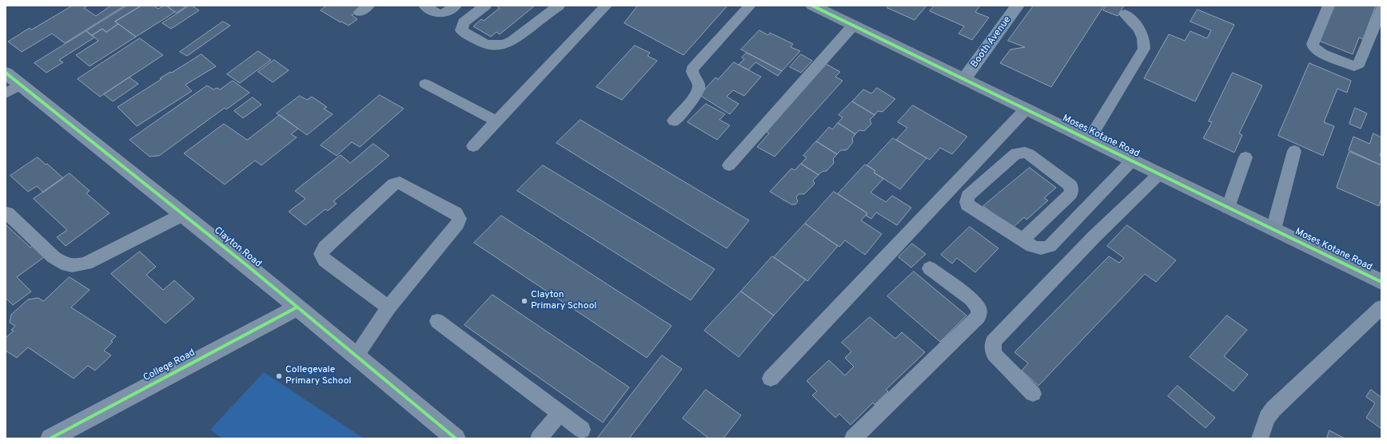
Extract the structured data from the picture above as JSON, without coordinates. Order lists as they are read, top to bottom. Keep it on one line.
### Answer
{"streets":{"street":["Booth Avenue","Moses Kotane Road","Clayton Road","College Road"]},"crossings":[["Booth Avenue","Moses Kotane Road"],["Clayton Road","College Road"]],"places":["Clayton Primary School","Collegevale Primary School"]}
